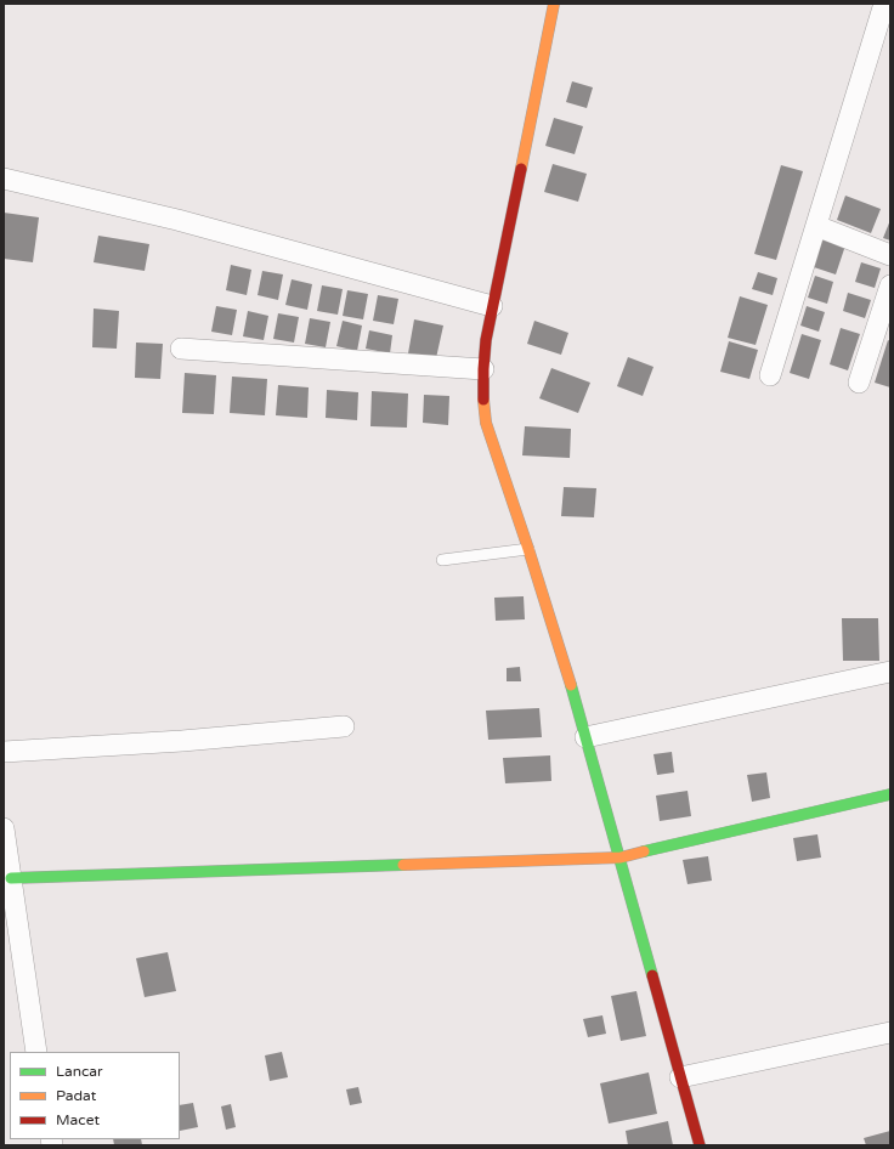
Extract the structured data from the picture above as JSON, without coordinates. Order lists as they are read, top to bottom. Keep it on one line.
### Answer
{"legend":["Lancar","Padat","Macet"]}
